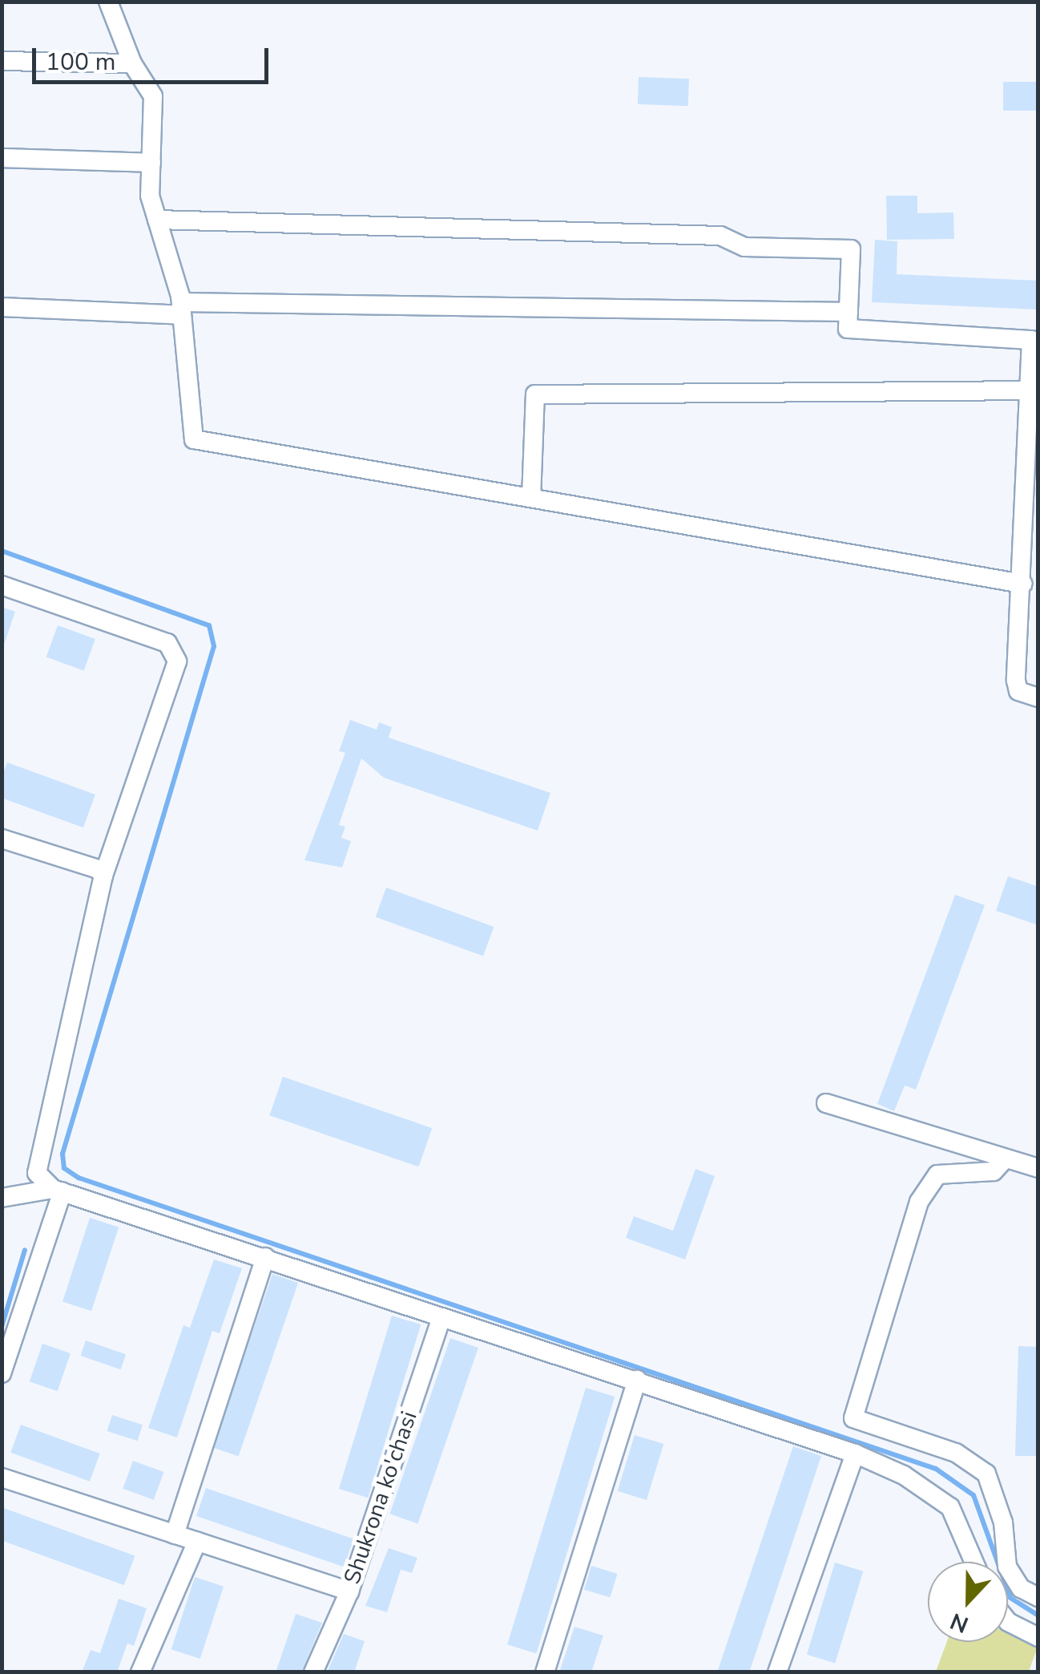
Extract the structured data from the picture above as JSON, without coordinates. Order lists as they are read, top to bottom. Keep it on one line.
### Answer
{"streets":{"street":["Shukrona ko'chasi"]},"scale_bar":"100 m","north":"bottom"}
